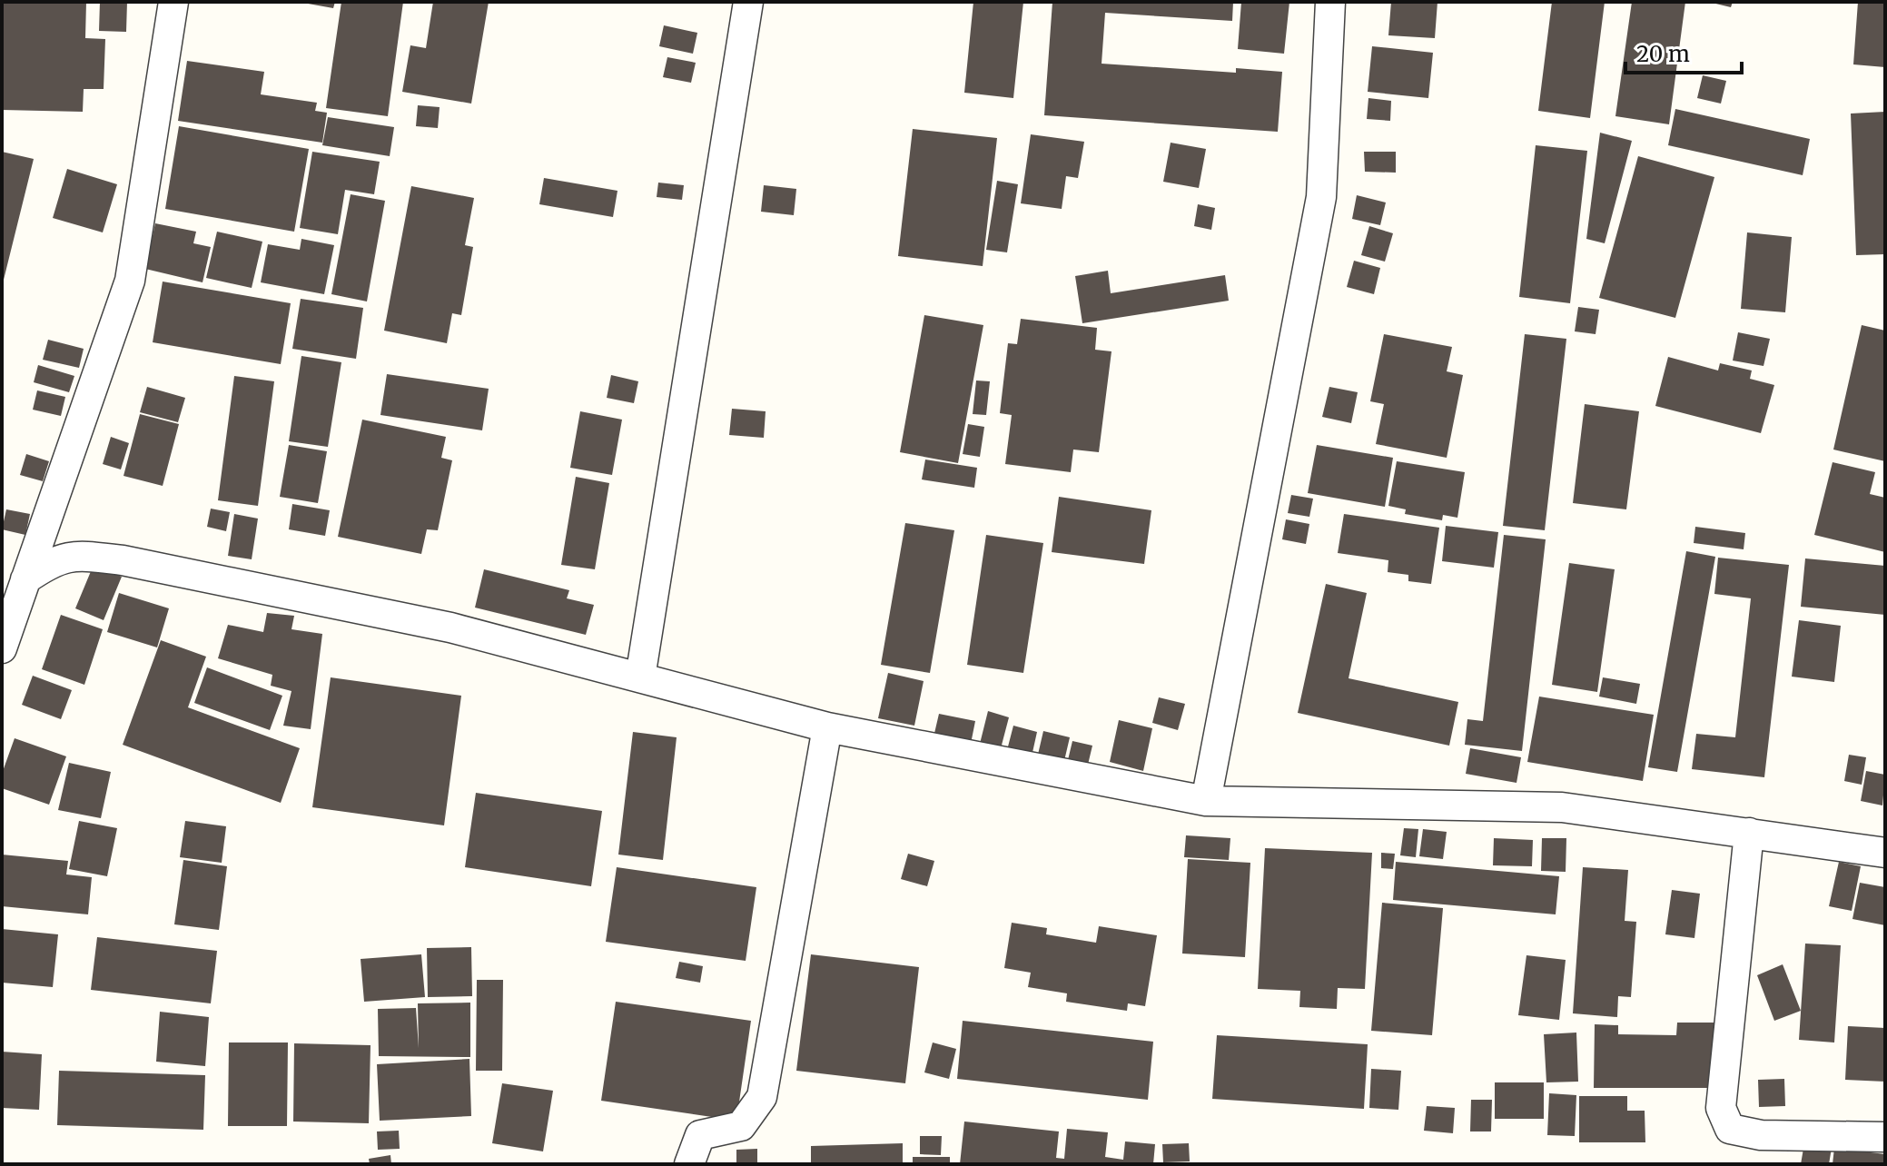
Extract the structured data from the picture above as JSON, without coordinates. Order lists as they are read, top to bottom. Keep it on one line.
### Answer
{"scale_bar":"20 m"}
